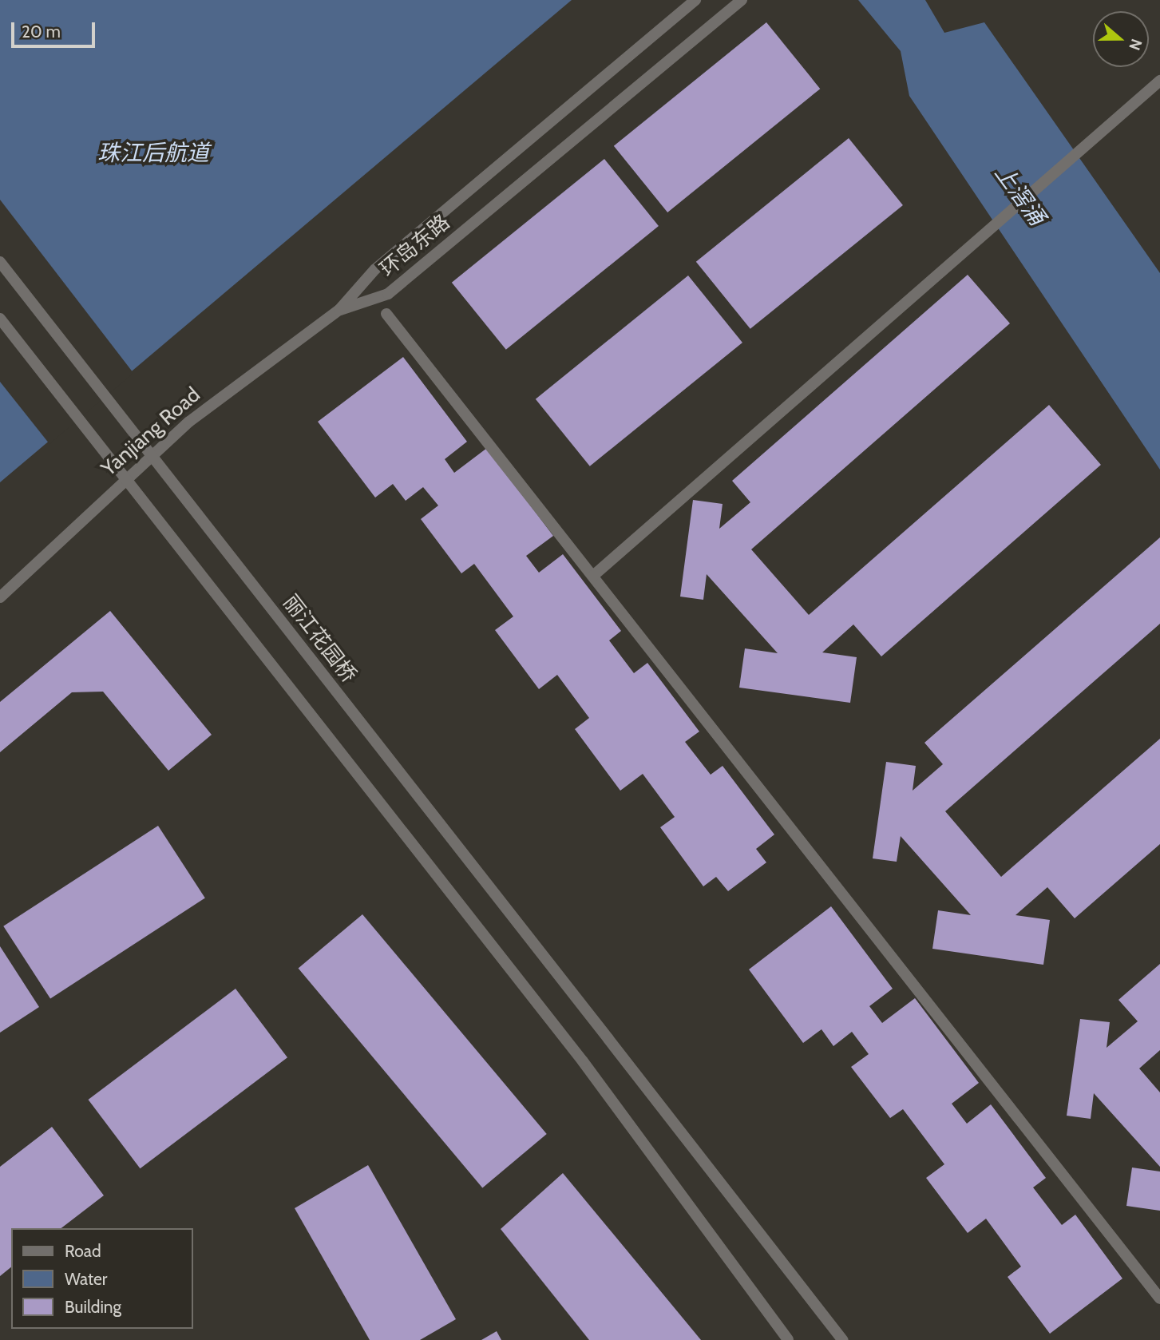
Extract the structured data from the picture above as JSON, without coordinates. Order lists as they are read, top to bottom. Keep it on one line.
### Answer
{"streets":{"street":["环岛东路","Yanjiang Road","丽江花园桥"]},"crossings":[["环岛东路","Yanjiang Road"]],"water":["珠江后航道","上滘涌"],"legend":["Road","Water","Building"],"scale_bar":"20 m","north":"right"}
